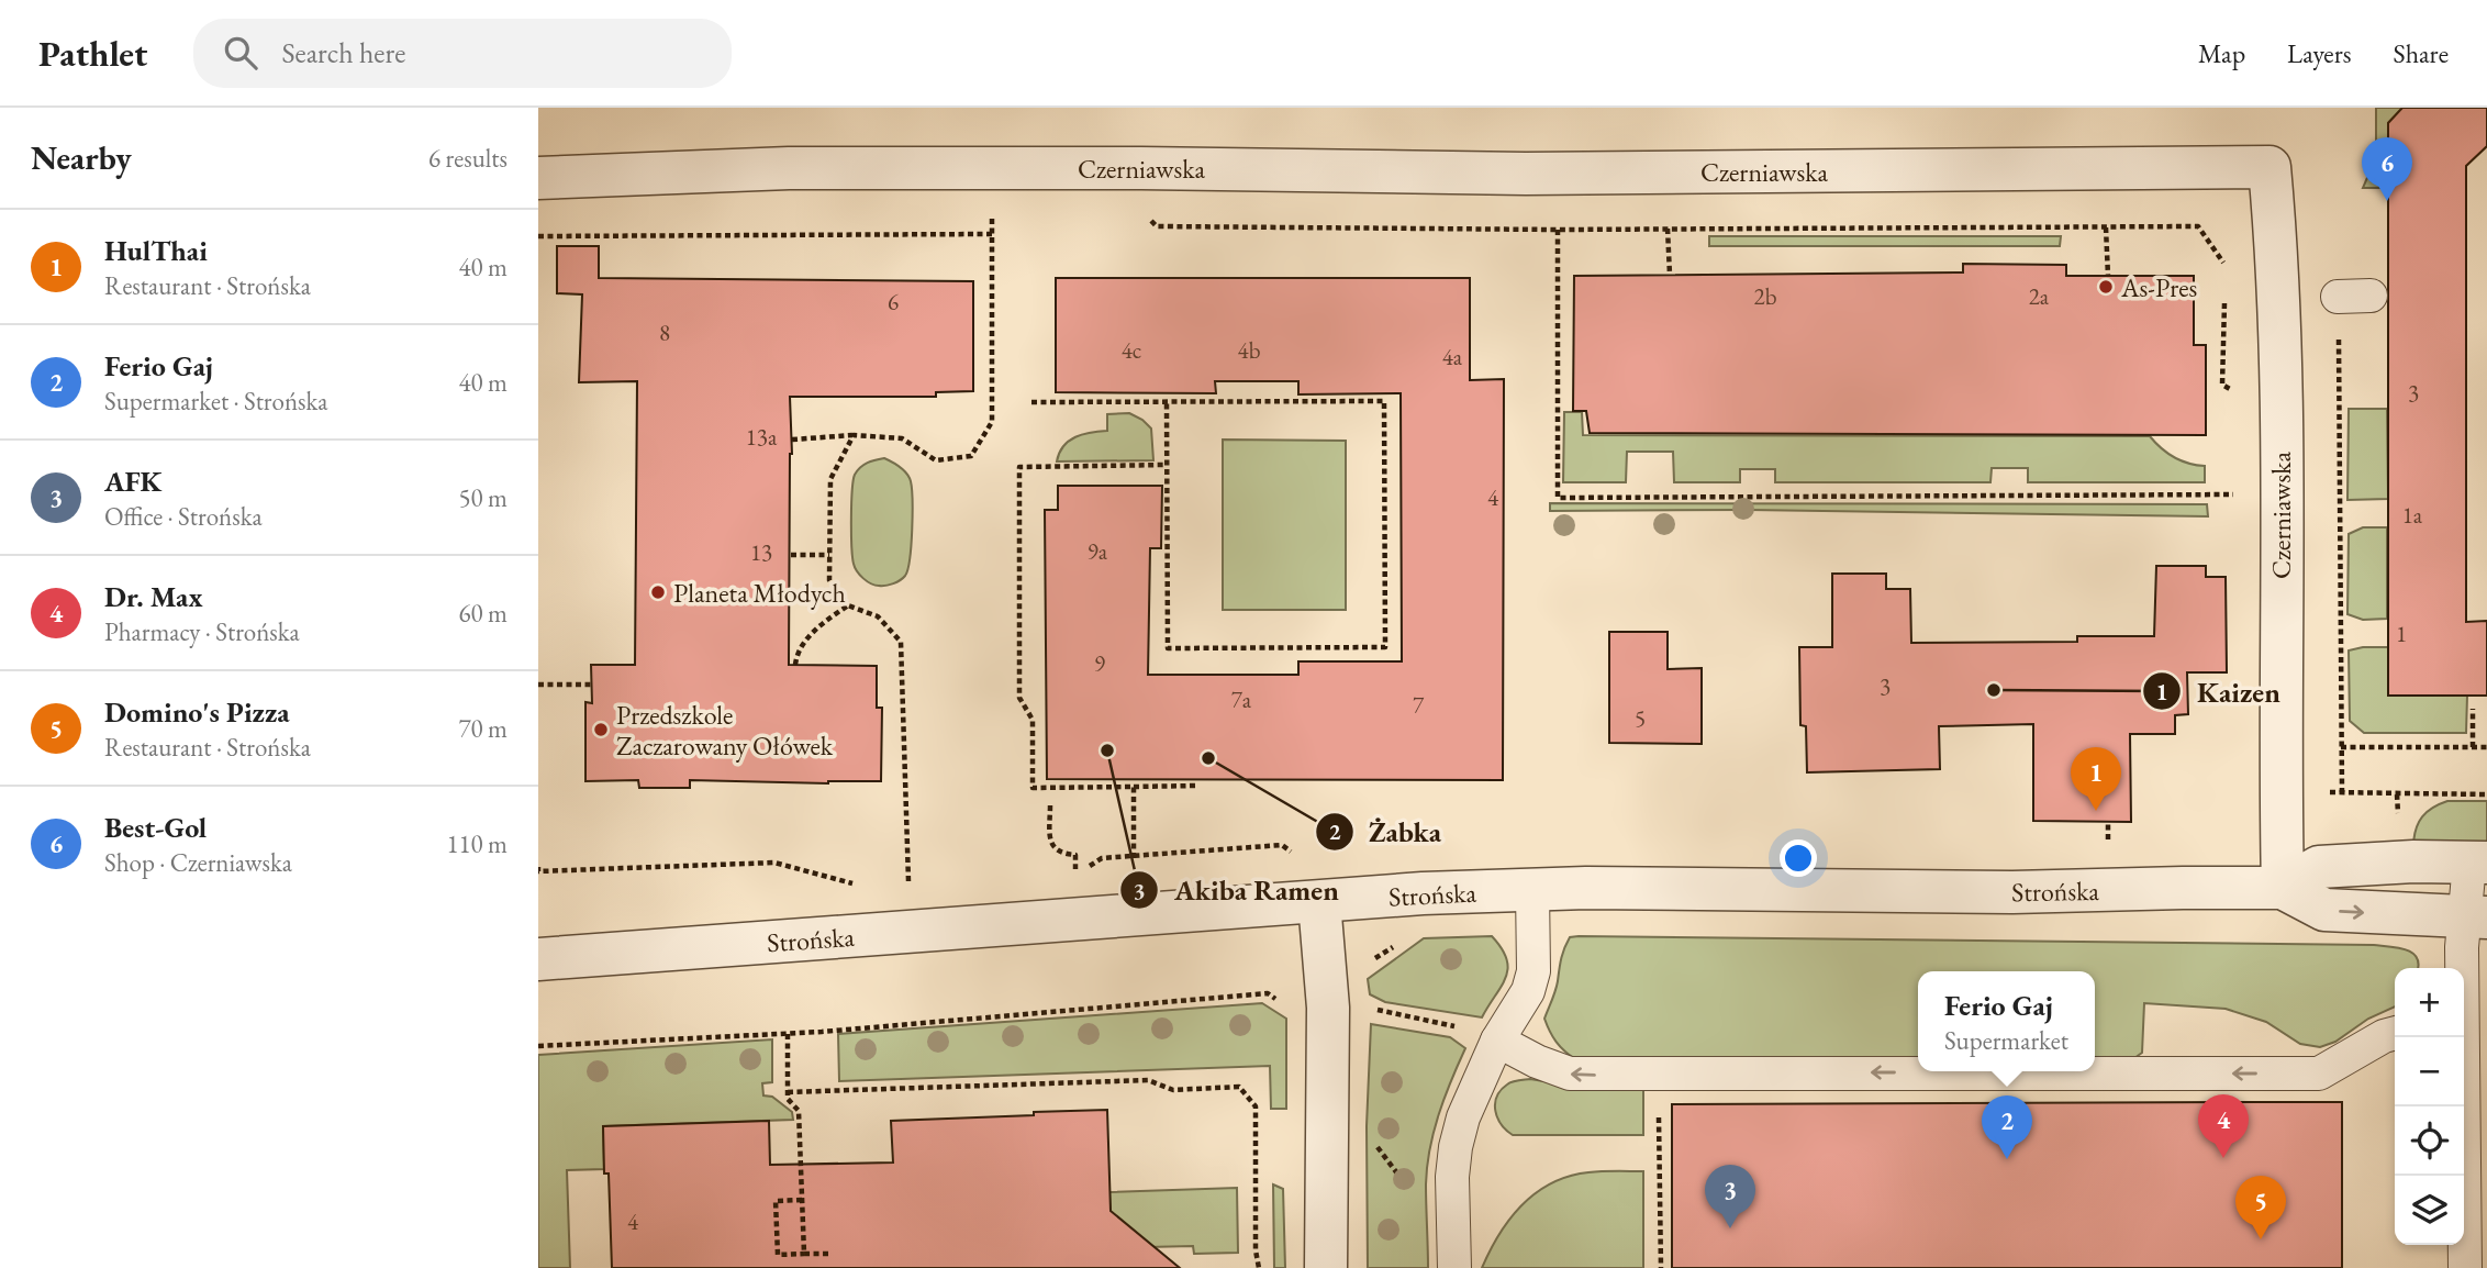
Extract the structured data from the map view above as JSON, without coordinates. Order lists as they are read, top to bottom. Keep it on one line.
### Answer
{"streets":{"street":["Czerniawska","Strońska"]},"crossings":[["Czerniawska","Strońska"]],"places":["As-Pres","Planeta Młodych","Kaizen","Przedszkole Zaczarowany Ołówek","Akiba Ramen","Żabka"],"house_numbers":["2b","2a","6","8","4c","4b","4a","3","13a","4","1a","9a","13","1","9","3","7a","7","5","4"],"page":{"header":"Pathlet","search":"Search here","nav":["Map","Layers","Share"],"heading":["Nearby","6 results"],"pins":["6","1","4","2","3","5"],"list":[{"mark":"1","name":"HulThai","note":"Restaurant · Strońska","value":"40 m"},{"mark":"2","name":"Ferio Gaj","note":"Supermarket · Strońska","value":"40 m"},{"mark":"3","name":"AFK","note":"Office · Strońska","value":"50 m"},{"mark":"4","name":"Dr. Max","note":"Pharmacy · Strońska","value":"60 m"},{"mark":"5","name":"Domino's Pizza","note":"Restaurant · Strońska","value":"70 m"},{"mark":"6","name":"Best-Gol","note":"Shop · Czerniawska","value":"110 m"}],"map_buttons":["+","−"],"popup":["Ferio Gaj","Supermarket"]}}
